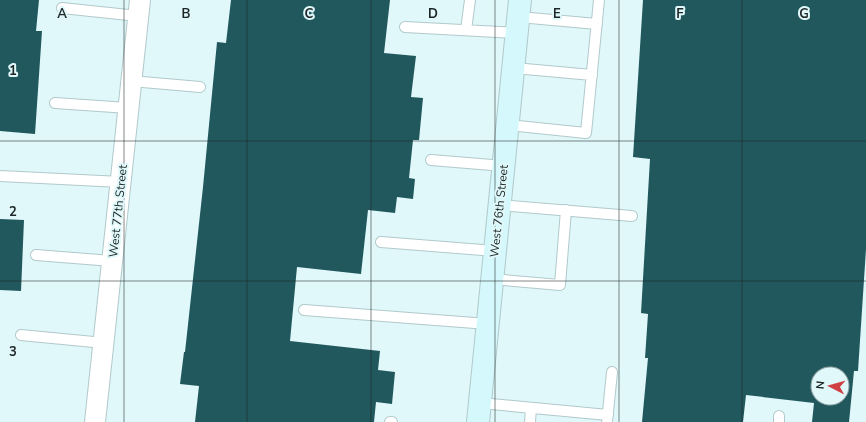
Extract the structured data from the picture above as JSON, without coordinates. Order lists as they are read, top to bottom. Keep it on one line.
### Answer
{"streets":{"street":["West 77th Street","West 76th Street"]},"north":"left","grid":{"columns":["A","B","C","D","E","F","G"],"rows":["1","2","3"]}}
